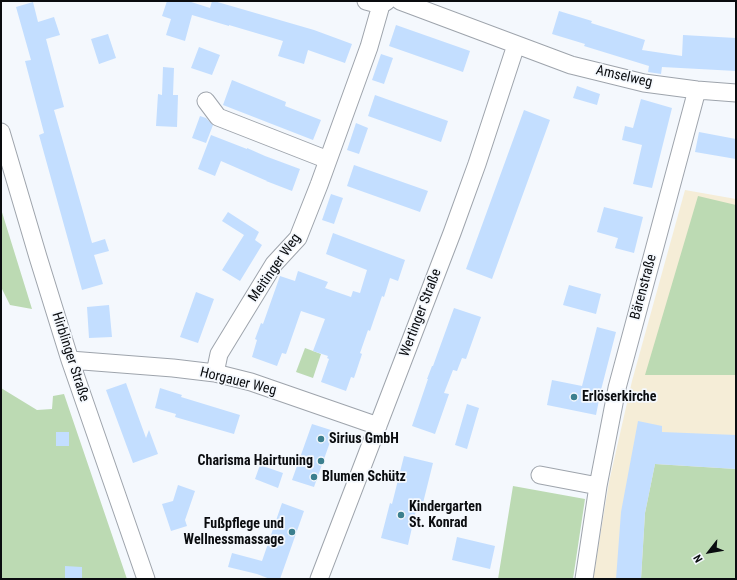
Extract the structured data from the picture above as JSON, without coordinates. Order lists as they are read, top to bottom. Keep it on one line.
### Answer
{"streets":{"street":["Amselweg","Meitinger Weg","Bärenstraße","Wertinger Straße","Hirblinger Straße","Horgauer Weg"]},"crossings":[["Amselweg","Bärenstraße"],["Amselweg","Wertinger Straße"],["Meitinger Weg","Horgauer Weg"],["Wertinger Straße","Horgauer Weg"],["Hirblinger Straße","Horgauer Weg"]],"places":["Erlöserkirche","Sirius GmbH","Charisma Hairtuning","Blumen Schütz","Kindergarten St. Konrad","Fußpflege und Wellnessmassage"],"north":"bottom left"}
